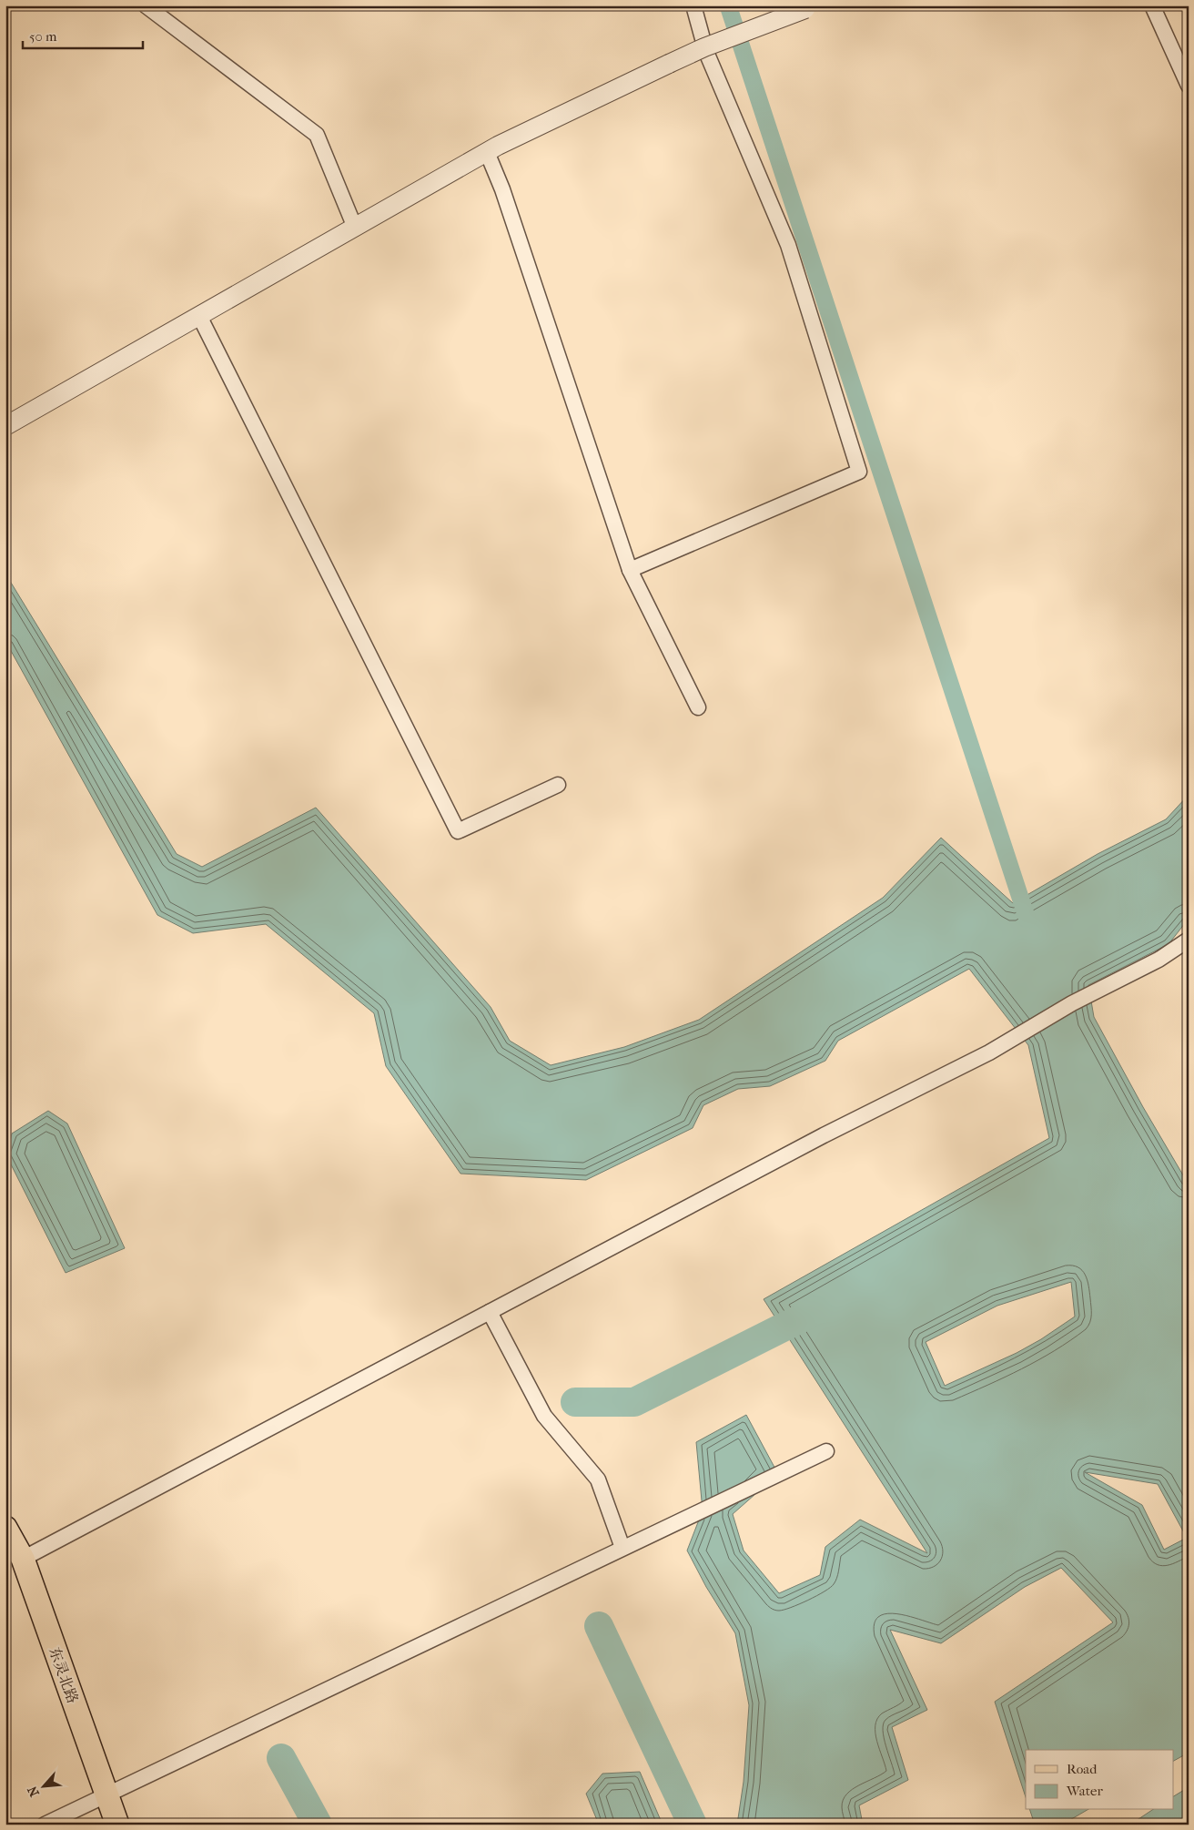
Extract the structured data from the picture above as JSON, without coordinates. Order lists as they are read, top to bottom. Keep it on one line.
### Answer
{"streets":{"main road":["东灵北路"]},"legend":["Road","Water"],"scale_bar":"50 m","north":"bottom left"}
